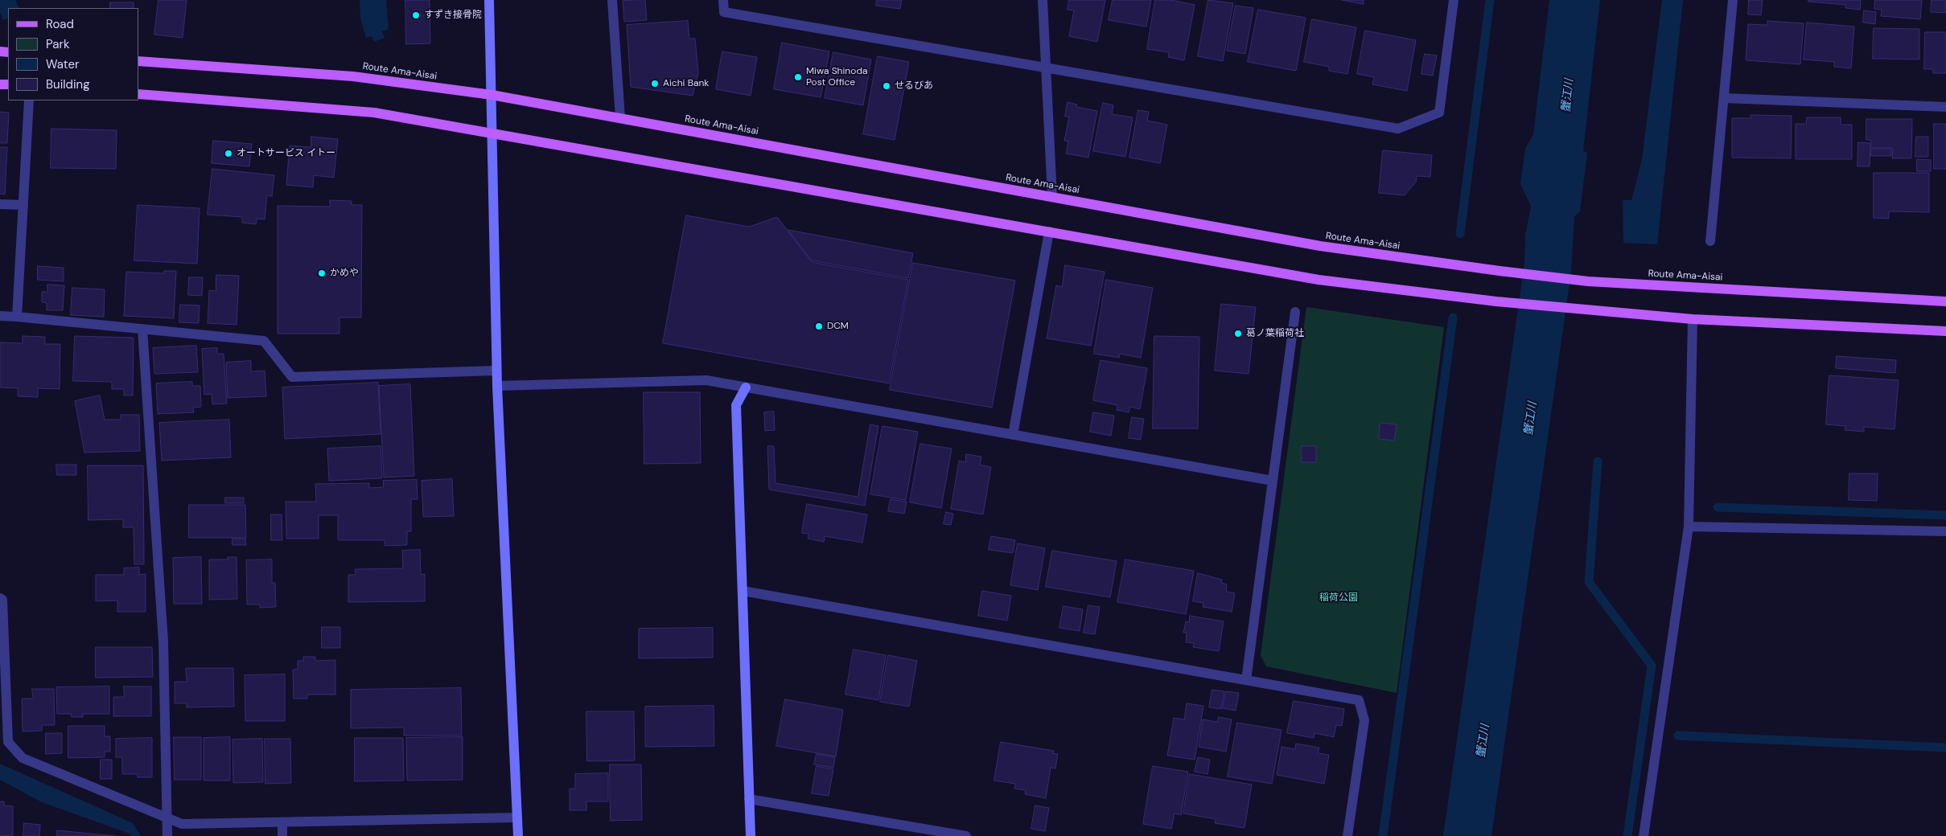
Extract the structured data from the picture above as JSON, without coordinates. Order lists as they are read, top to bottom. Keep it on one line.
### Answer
{"streets":{"main road":["Route Ama-Aisai"]},"water":["蟹江川"],"parks":["稲荷公園"],"places":["すずき接骨院","Miwa Shinoda Post Office","Aichi Bank","せるびあ","オートサービス イトー","かめや","DCM","葛ノ葉稲荷社"],"legend":["Road","Park","Water","Building"]}
